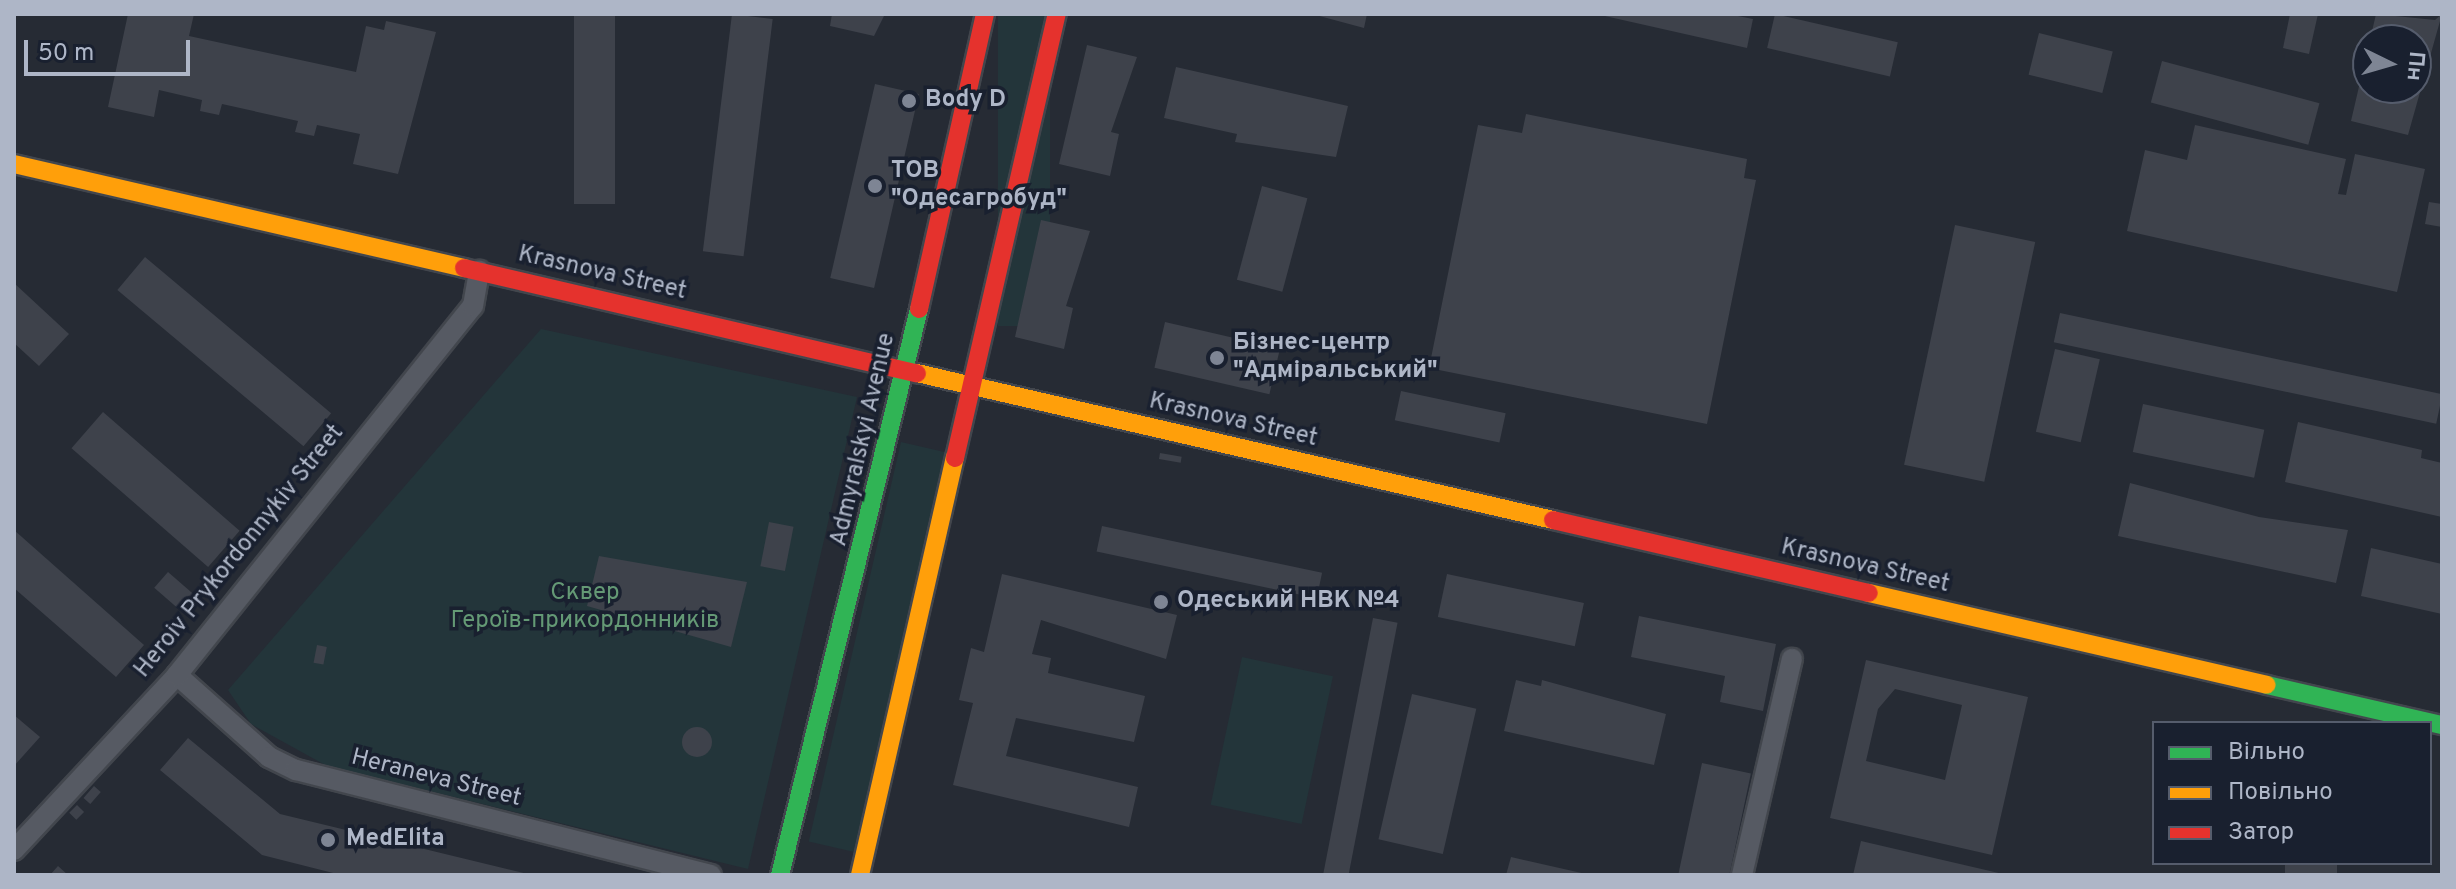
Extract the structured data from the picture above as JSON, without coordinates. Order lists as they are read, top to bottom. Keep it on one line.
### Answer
{"streets":{"main road":["Krasnova Street","Admyralskyi Avenue"],"street":["Heroiv Prykordonnykiv Street","Heraneva Street"]},"crossings":[["Krasnova Street","Admyralskyi Avenue"],["Krasnova Street","Heroiv Prykordonnykiv Street"],["Heroiv Prykordonnykiv Street","Heraneva Street"]],"parks":["Сквер Героїв-прикордонників"],"places":["Body D","ТОВ \"Одесагробуд\"","Бізнес-центр \"Адміральський\"","Одеський НВК №4","MedElita"],"legend":["Вільно","Повільно","Затор"],"scale_bar":"50 m","north":"right"}
